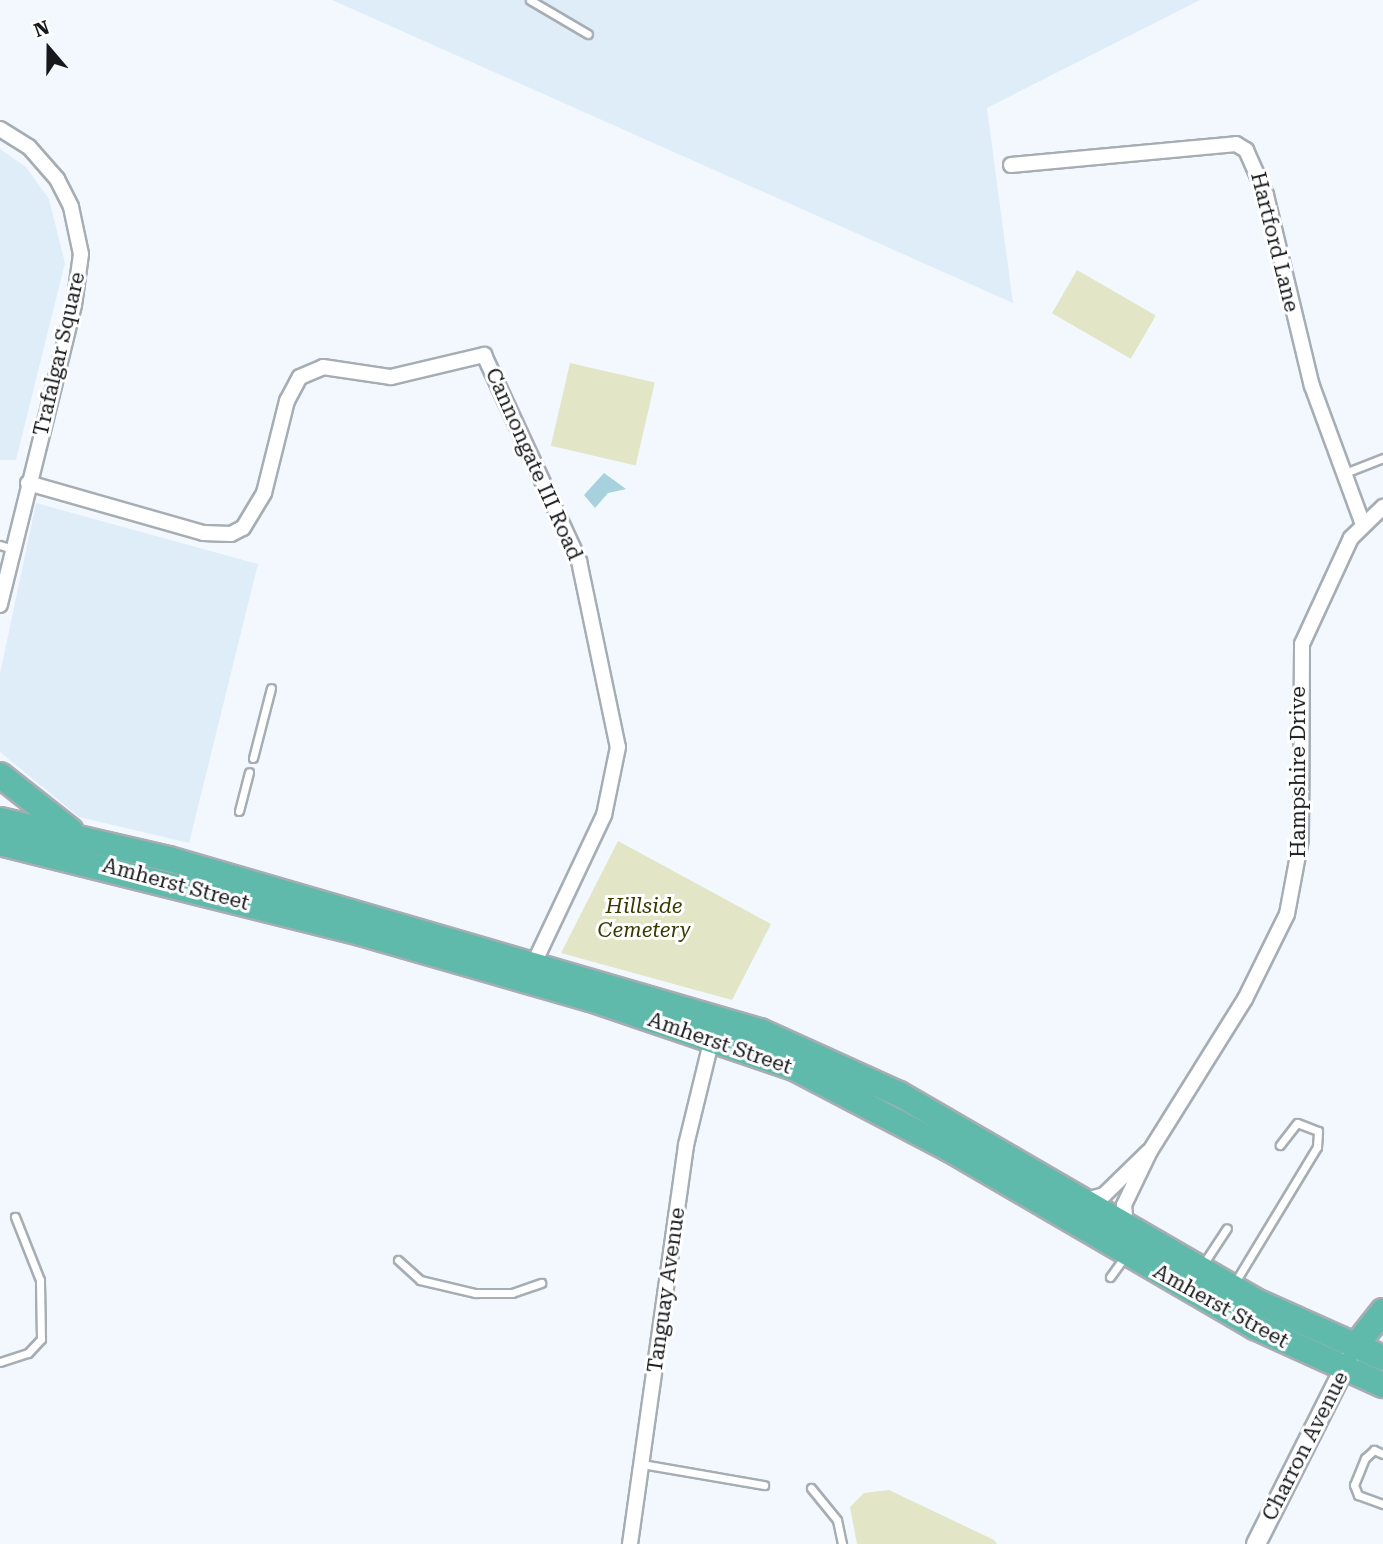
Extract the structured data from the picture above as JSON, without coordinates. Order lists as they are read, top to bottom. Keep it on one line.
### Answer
{"streets":{"highway":["Amherst Street"],"street":["Hartford Lane","Trafalgar Square","Cannongate III Road","Hampshire Drive","Tanguay Avenue","Charron Avenue"]},"crossings":[["Hartford Lane","Hampshire Drive"],["Trafalgar Square","Cannongate III Road"],["Cannongate III Road","Amherst Street"],["Hampshire Drive","Amherst Street"],["Amherst Street","Tanguay Avenue"],["Amherst Street","Charron Avenue"]],"parks":["Hillside Cemetery"],"north":"top"}
